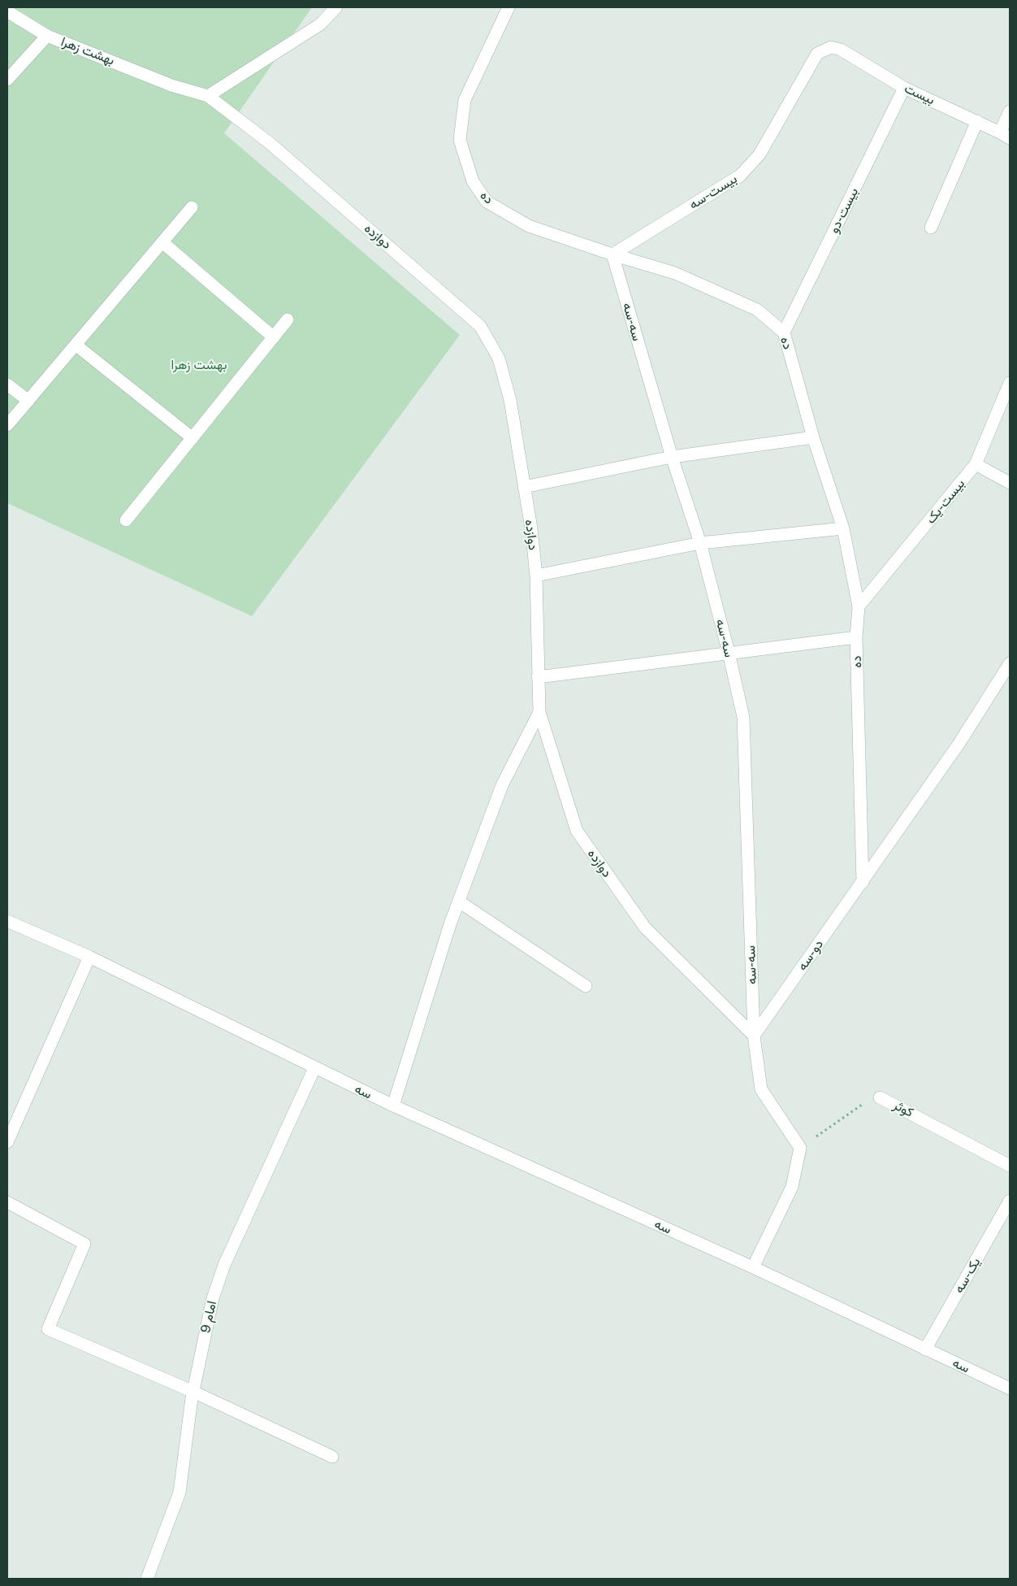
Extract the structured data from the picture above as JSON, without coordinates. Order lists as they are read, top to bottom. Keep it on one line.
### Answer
{"streets":{"street":["بهشت زهرا","بیست","بیست-سه","ده","بیست-دو","دوازده","سه-سه","بیست-یک","دو-سه","سه","کوثر","یک-سه","امام 9"]},"crossings":[["بهشت زهرا","دوازده"],["بیست","بیست-سه"],["بیست","بیست-دو"],["بیست-سه","ده"],["بیست-سه","سه-سه"],["ده","بیست-دو"],["ده","سه-سه"],["ده","بیست-یک"],["ده","دو-سه"],["دوازده","سه-سه"],["دوازده","دو-سه"],["سه-سه","دو-سه"],["سه","یک-سه"],["سه","امام 9"]],"parks":["بهشت زهرا"]}
